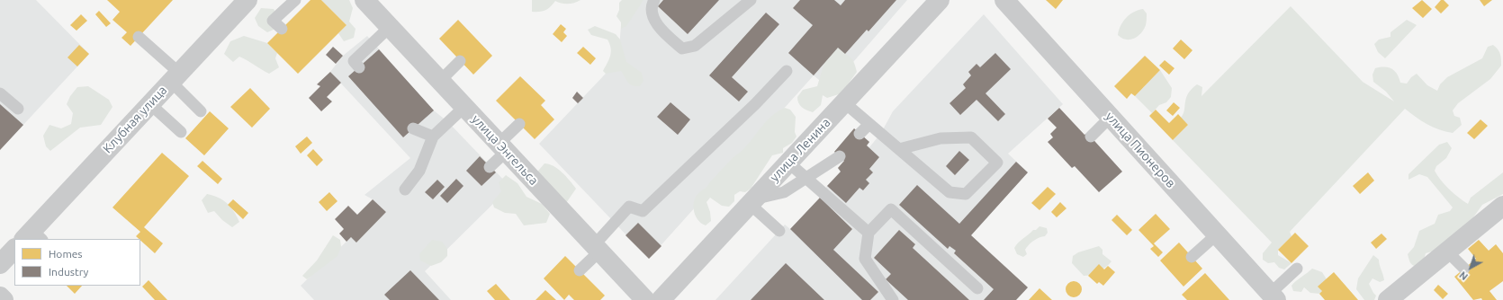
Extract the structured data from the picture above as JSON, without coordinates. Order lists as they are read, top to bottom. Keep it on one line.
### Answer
{"streets":{"street":["Клубная улица","улица Энгельса","улица Ленина","улица Пионеров"]},"legend":["Homes","Industry"],"north":"bottom left"}
